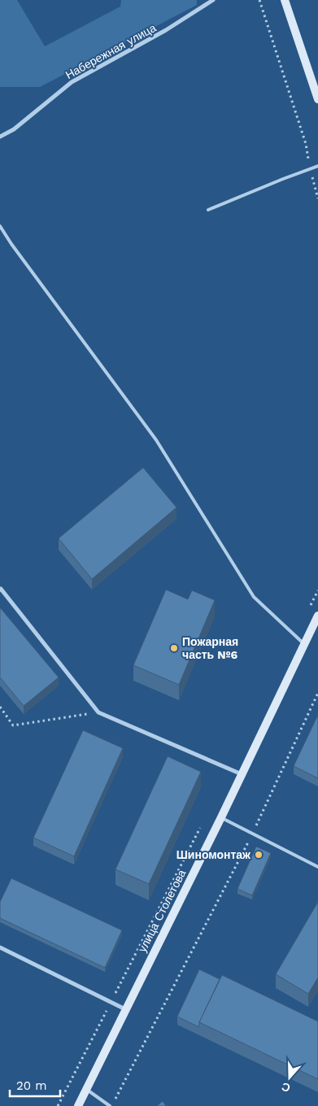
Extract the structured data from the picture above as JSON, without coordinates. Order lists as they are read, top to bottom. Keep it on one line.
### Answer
{"streets":{"main road":["улица Столетова"],"street":["Набережная улица"]},"places":["Пожарная часть №6","Шиномонтаж"],"scale_bar":"20 m","north":"bottom"}
